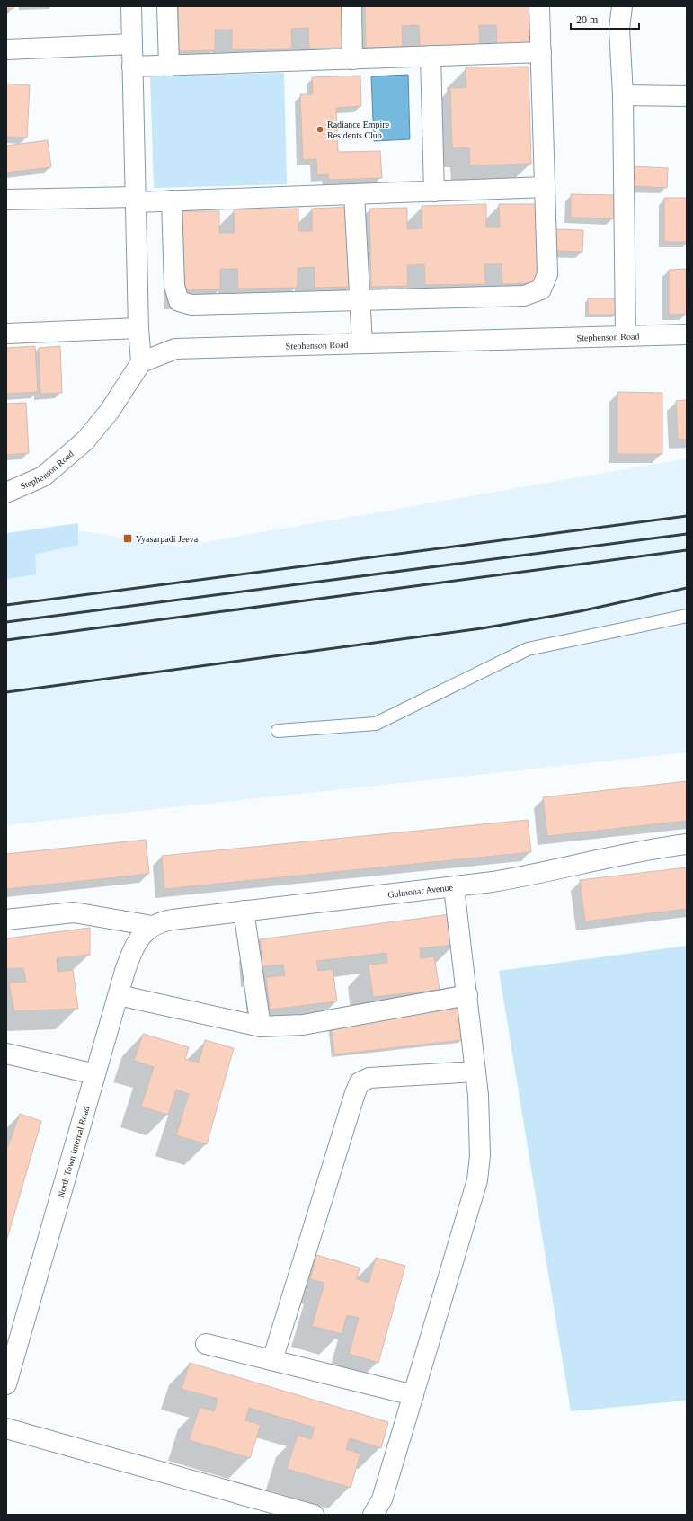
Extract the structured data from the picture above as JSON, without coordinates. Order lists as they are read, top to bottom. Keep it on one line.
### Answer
{"streets":{"street":["Stephenson Road","Gulmohar Avenue","North Town Internal Road"]},"crossings":[["Gulmohar Avenue","North Town Internal Road"]],"places":{"other":["Radiance Empire Residents Club"],"transit":["Vyasarpadi Jeeva"]},"scale_bar":"20 m"}
